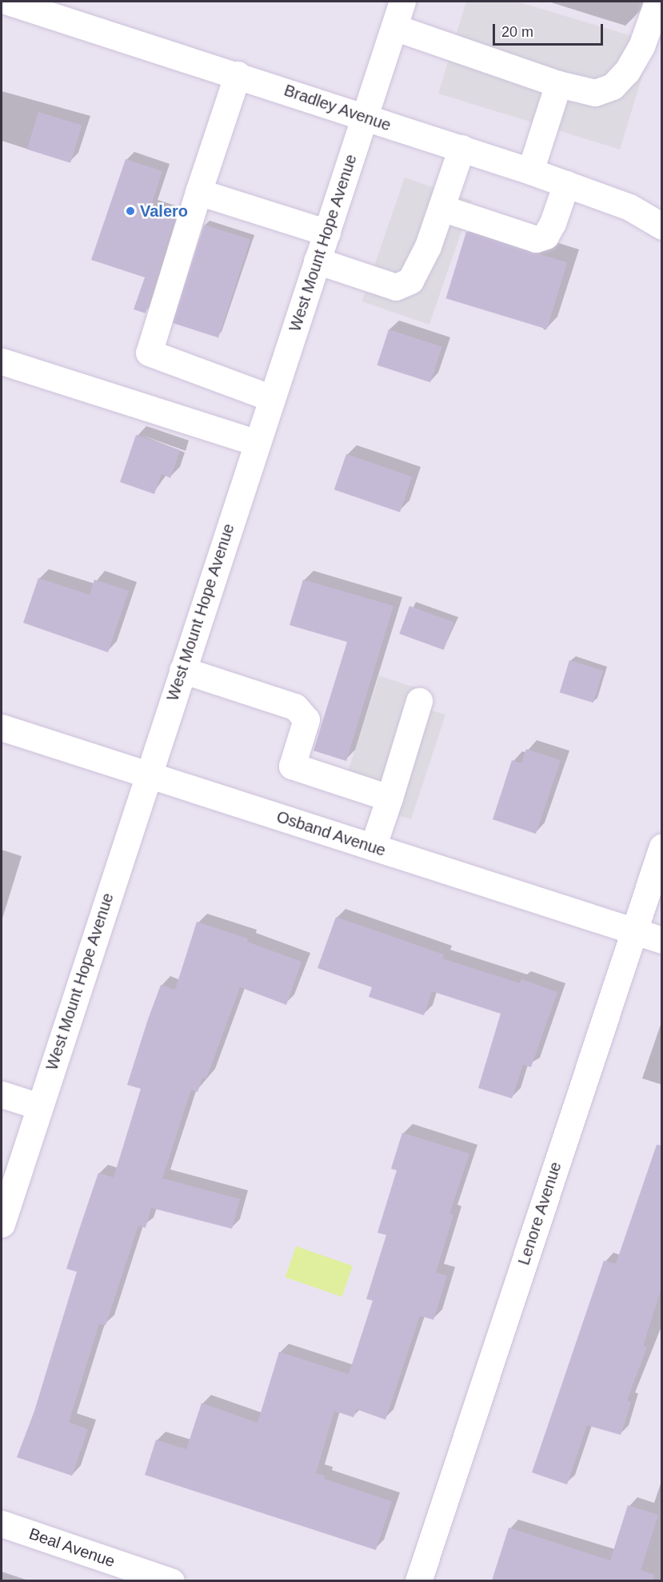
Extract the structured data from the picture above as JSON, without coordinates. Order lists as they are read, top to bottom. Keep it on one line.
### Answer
{"streets":{"street":["Bradley Avenue","West Mount Hope Avenue","Osband Avenue","Lenore Avenue","Beal Avenue"]},"crossings":[["Bradley Avenue","West Mount Hope Avenue"],["West Mount Hope Avenue","Osband Avenue"],["Osband Avenue","Lenore Avenue"]],"places":["Valero"],"scale_bar":"20 m"}
